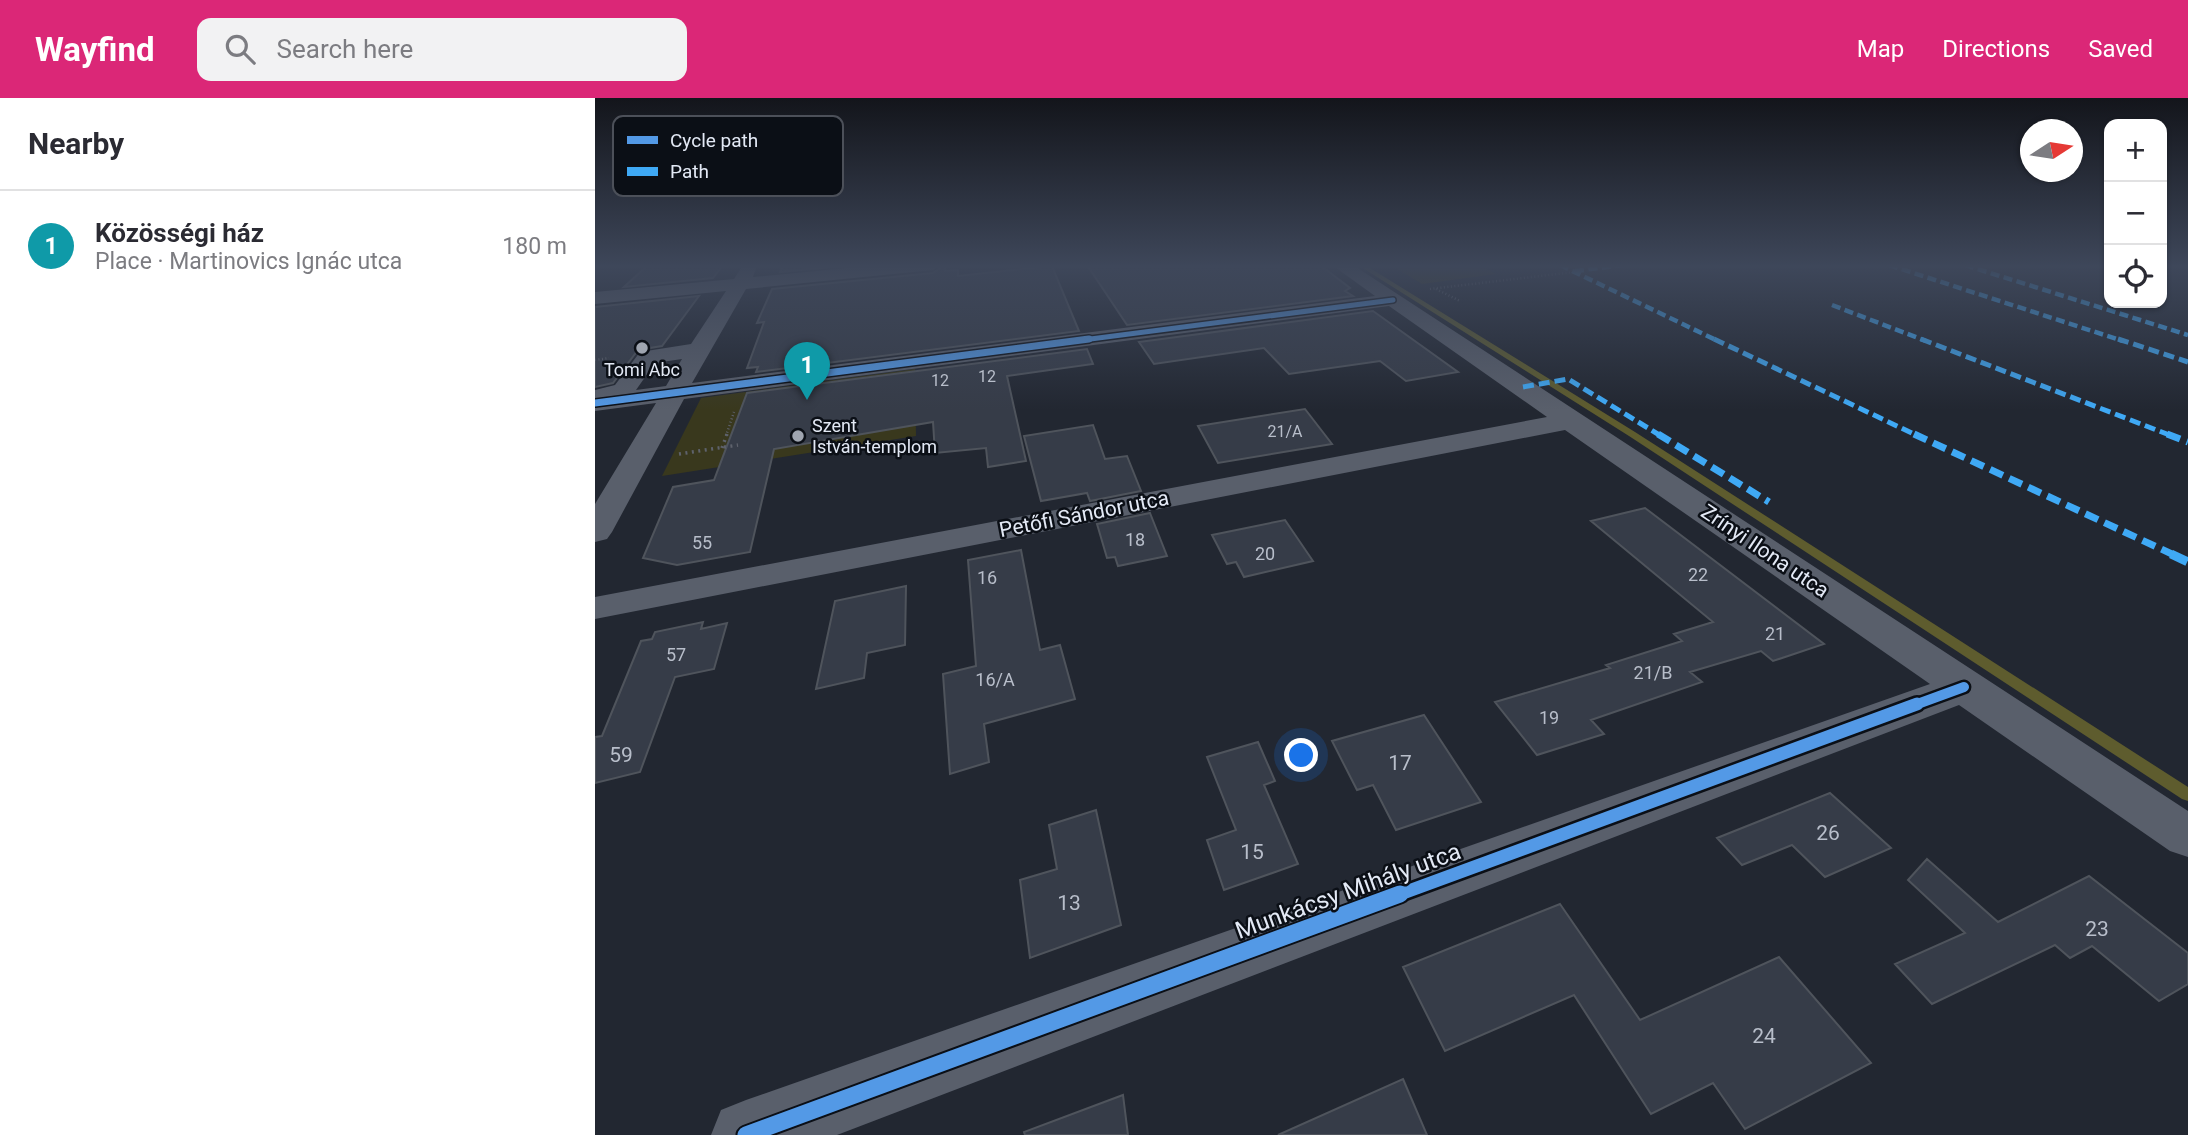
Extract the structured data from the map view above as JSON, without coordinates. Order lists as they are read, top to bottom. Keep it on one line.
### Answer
{"streets":{"street":["Petőfi Sándor utca","Zrínyi Ilona utca","Munkácsy Mihály utca"]},"crossings":[["Petőfi Sándor utca","Zrínyi Ilona utca"],["Zrínyi Ilona utca","Munkácsy Mihály utca"]],"places":["Tomi Abc","Szent István-templom"],"house_numbers":["12","12","21/A","18","55","20","22","16","21","57","21/B","16/A","19","59","17","26","15","13","23","24"],"legend":["Cycle path","Path"],"north":"right","page":{"header":"Wayfind","search":"Search here","nav":["Map","Directions","Saved"],"heading":"Nearby","map_buttons":["+","−"],"list":[{"mark":"1","name":"Közösségi ház","note":"Place · Martinovics Ignác utca","value":"180 m"}],"pins":"1"}}
